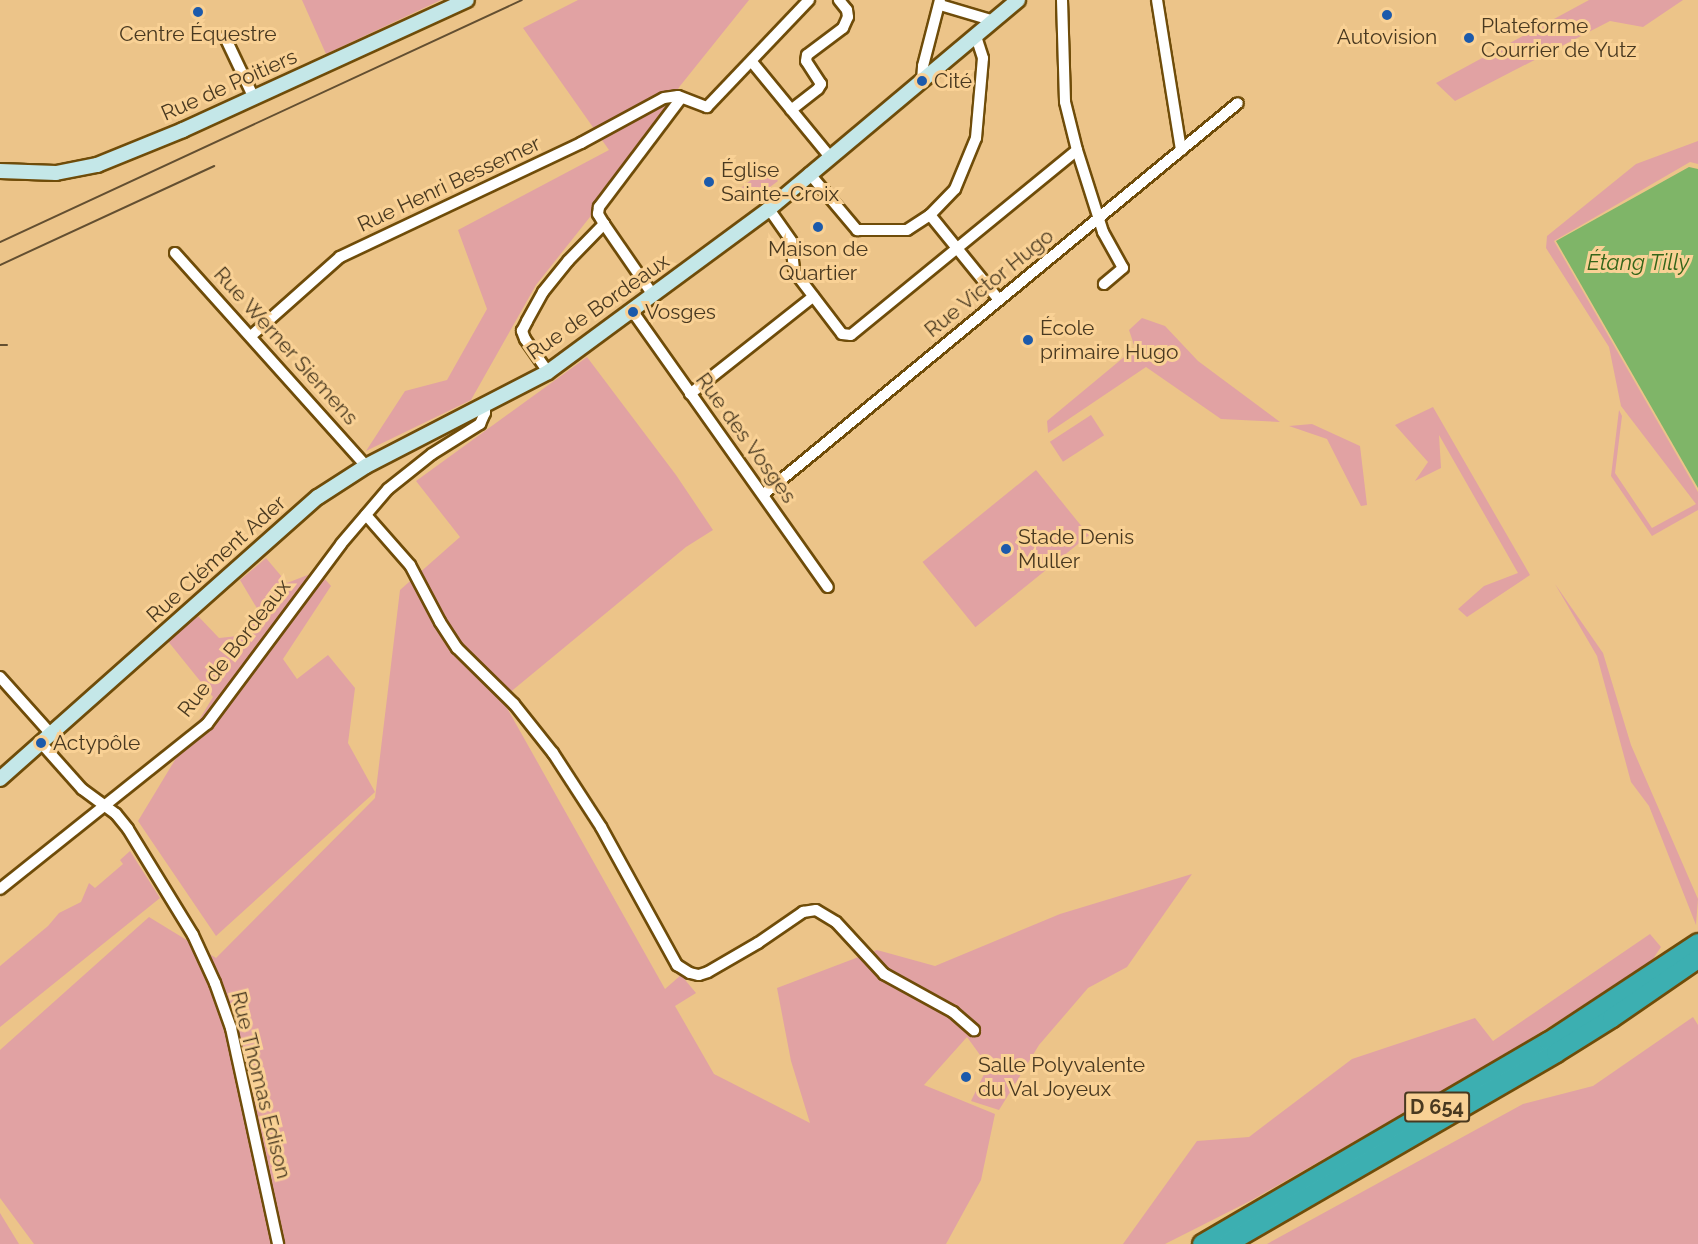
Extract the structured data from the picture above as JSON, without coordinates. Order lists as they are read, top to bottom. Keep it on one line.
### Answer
{"streets":{"highway":["D 654"],"street":["Rue de Poitiers","Rue Henri Bessemer","Rue Victor Hugo","Rue de Bordeaux","Rue Werner Siemens","Rue des Vosges","Rue Clément Ader","Rue Thomas Edison"]},"crossings":[["Rue Henri Bessemer","Rue Werner Siemens"],["Rue Victor Hugo","Rue des Vosges"],["Rue de Bordeaux","Rue des Vosges"],["Rue de Bordeaux","Rue Clément Ader"],["Rue de Bordeaux","Rue Thomas Edison"],["Rue Werner Siemens","Rue Clément Ader"],["Rue Clément Ader","Rue Thomas Edison"]],"water":["Étang Tilly"],"places":["Centre Équestre","Autovision","Plateforme Courrier de Yutz","Cité","Église Sainte-Croix","Maison de Quartier","Vosges","École primaire Hugo","Stade Denis Muller","Actypôle","Salle Polyvalente du Val Joyeux"]}
